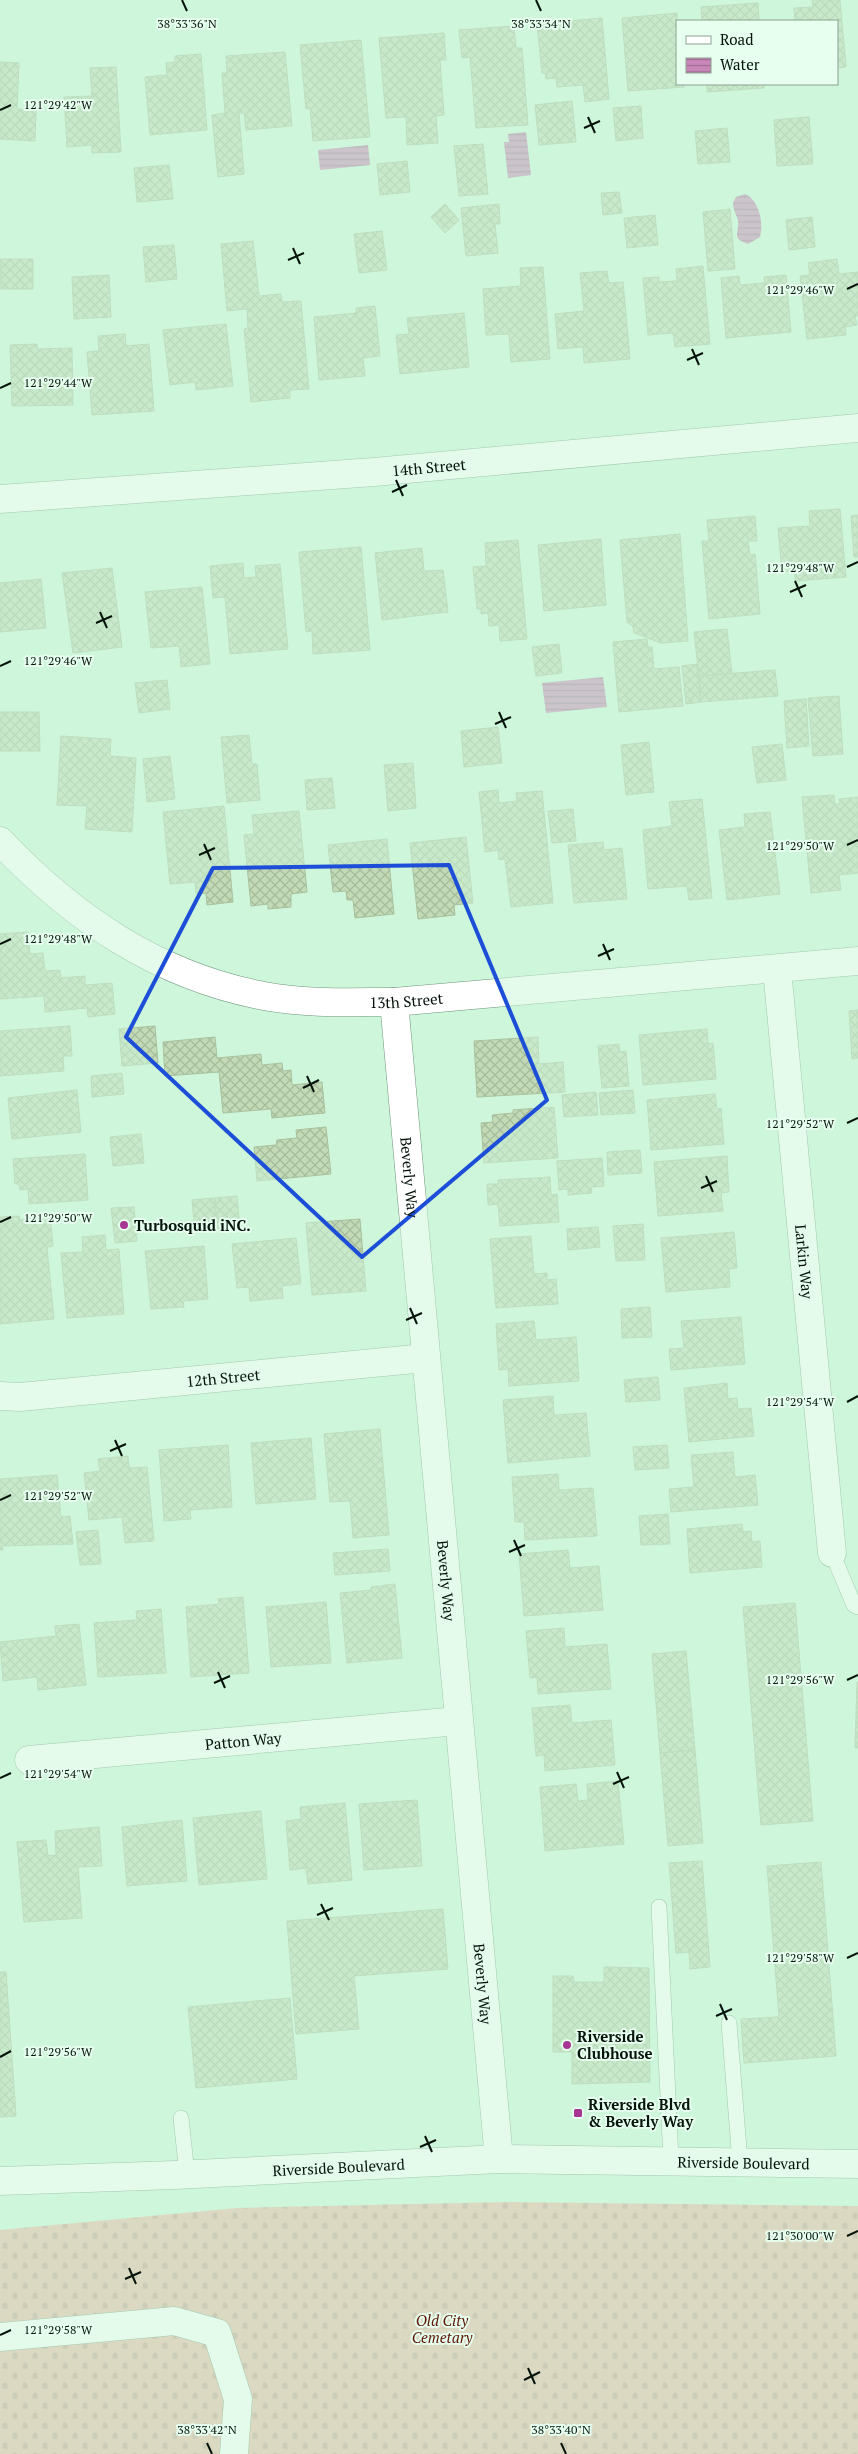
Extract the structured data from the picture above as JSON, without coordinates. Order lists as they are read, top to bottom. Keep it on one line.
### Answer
{"streets":{"street":["14th Street","13th Street","Beverly Way","Larkin Way","12th Street","Patton Way","Riverside Boulevard"]},"crossings":[["13th Street","Beverly Way"],["13th Street","Larkin Way"],["Beverly Way","12th Street"],["Beverly Way","Patton Way"],["Beverly Way","Riverside Boulevard"]],"parks":["Old City Cemetary"],"places":{"other":["Turbosquid iNC.","Riverside Clubhouse"],"transit":["Riverside Blvd & Beverly Way"]},"legend":["Road","Water"],"coordinates":["38°33'36\"N","38°33'34\"N","121°29'42\"W","121°29'46\"W","121°29'44\"W","121°29'48\"W","121°29'50\"W","121°29'52\"W","121°29'54\"W","121°29'56\"W","121°29'58\"W","121°30'00\"W","38°33'42\"N","38°33'40\"N"]}
